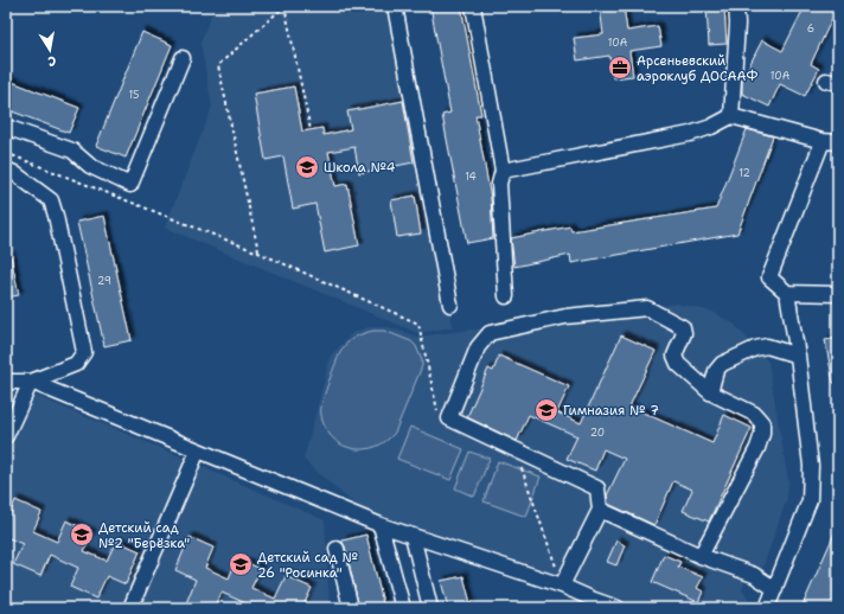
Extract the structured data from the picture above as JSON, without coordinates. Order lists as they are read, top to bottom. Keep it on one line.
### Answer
{"places":{"office":["Арсеньевский аэроклуб ДОСААФ"],"school or university":["Школа №4","Гимназия № 7","Детский сад №2 \"Берёзка\"","Детский сад № 26 \"Росинка\""]},"house_numbers":["6","10А","10А","15","12","14","29","20"],"north":"bottom"}
